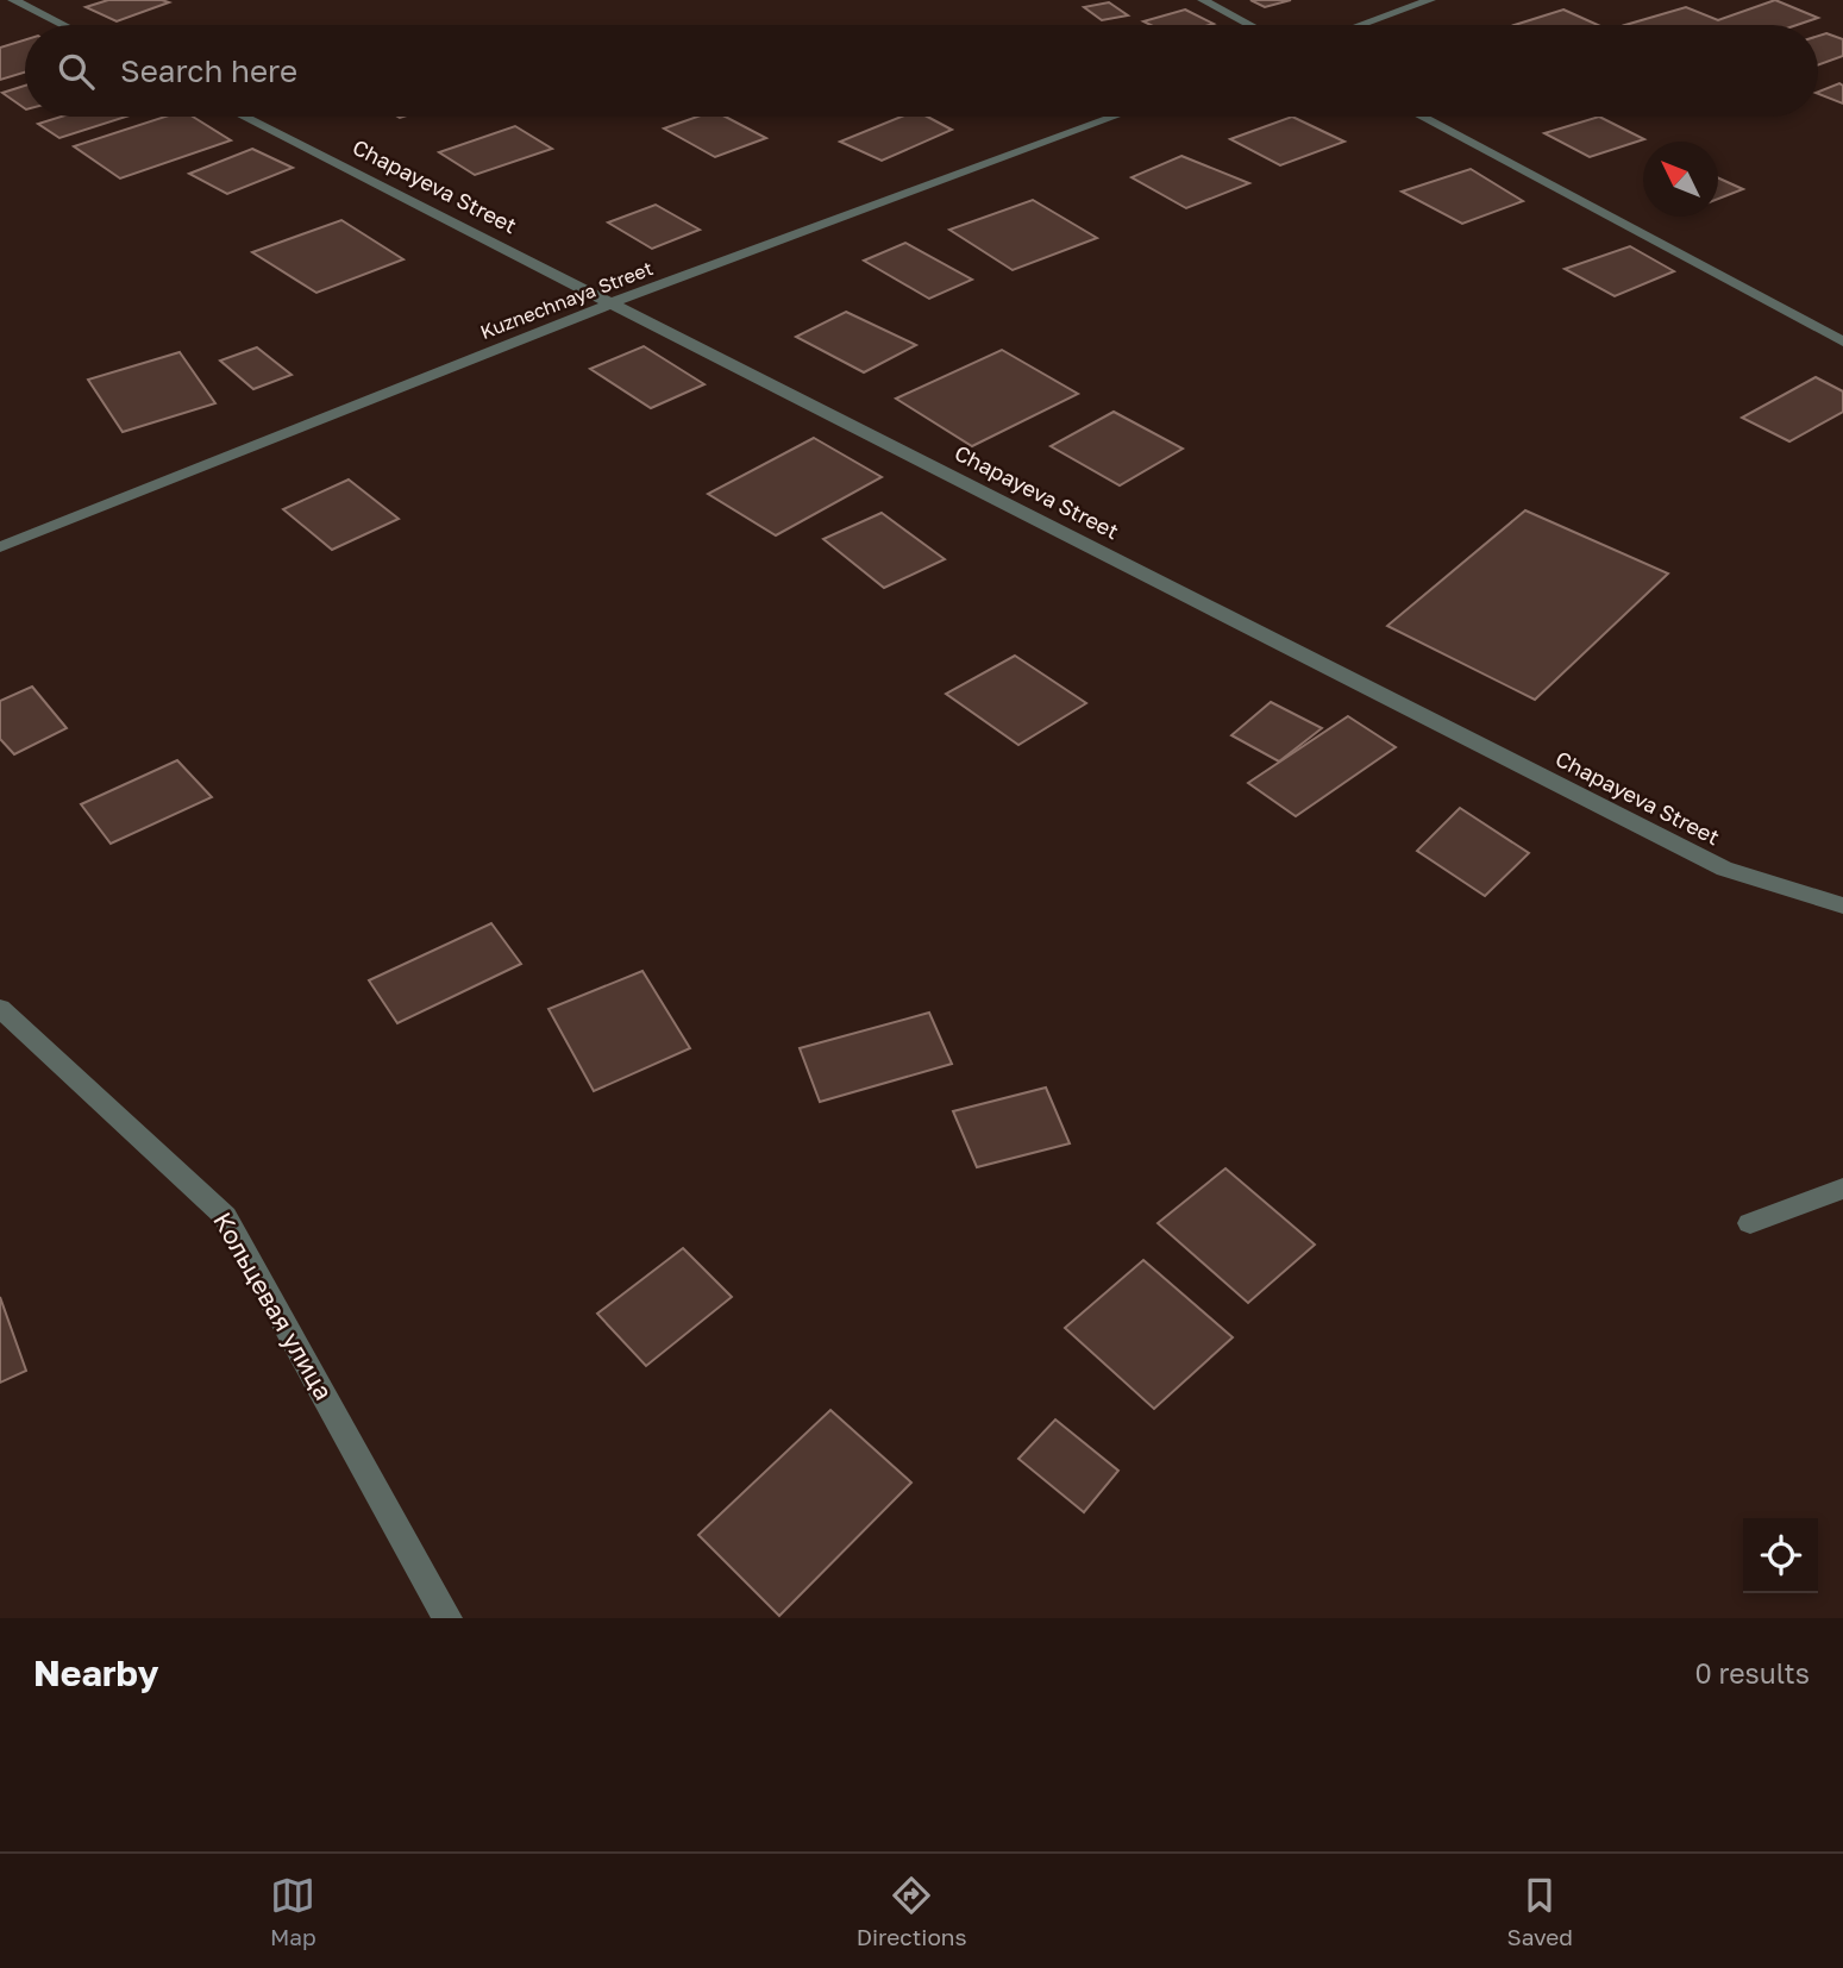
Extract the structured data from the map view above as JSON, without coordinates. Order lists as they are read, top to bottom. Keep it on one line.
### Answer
{"streets":{"street":["Chapayeva Street","Kuznechnaya Street","Кольцевая улица"]},"crossings":[["Chapayeva Street","Kuznechnaya Street"]],"north":"top left","page":{"search":"Search here","heading":["Nearby","0 results"],"nav":["Map","Directions","Saved"]}}
